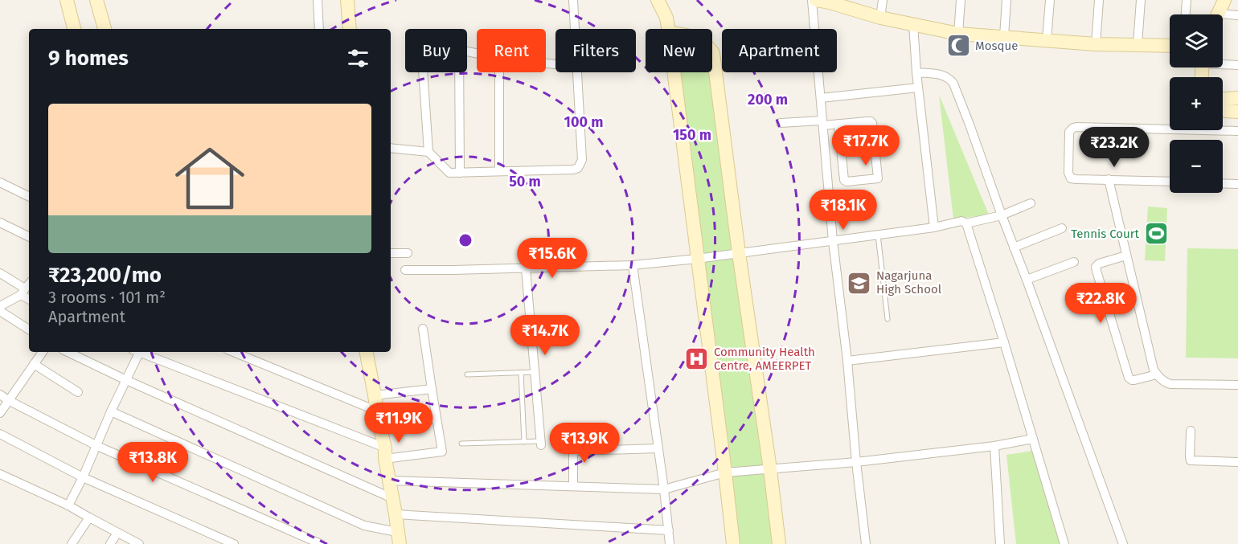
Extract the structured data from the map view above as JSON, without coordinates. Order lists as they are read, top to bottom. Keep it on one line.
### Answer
{"places":{"mosque":["Mosque"],"sports":["Tennis Court"],"school or university":["Nagarjuna High School"],"hospital":["Community Health Centre, AMEERPET"]},"page":{"map_buttons":["+","−"],"chip":["Buy","Rent","Filters","New","Apartment"],"heading":"9 homes","list":[{"name":"₹23,200/mo","note":"3 rooms · 101 m² · Apartment"}],"price":["₹17.7K","₹23.2K","₹18.1K","₹15.6K","₹22.8K","₹14.7K","₹11.9K","₹13.9K","₹13.8K"]},"rings":["200 m","100 m","150 m","50 m"]}
